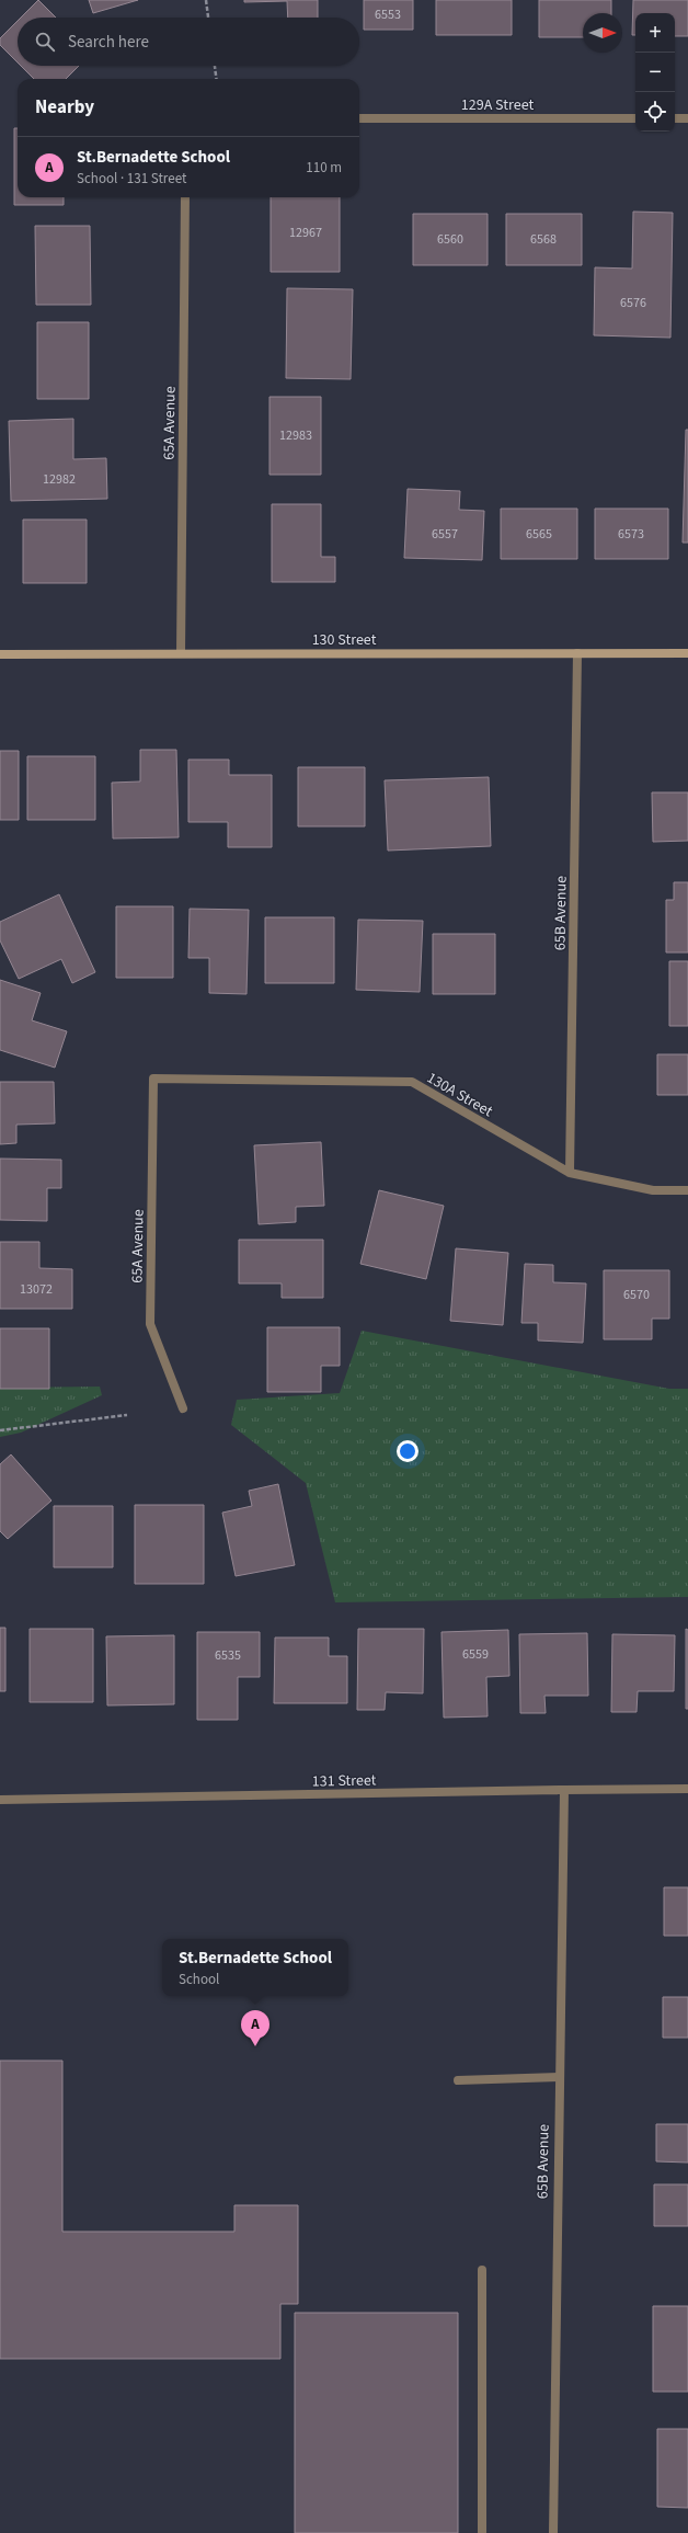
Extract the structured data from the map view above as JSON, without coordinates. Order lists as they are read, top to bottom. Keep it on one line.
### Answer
{"streets":{"street":["129A Street","65A Avenue","130 Street","65B Avenue","130A Street","131 Street"]},"crossings":[["65A Avenue","130 Street"],["65A Avenue","130A Street"],["130 Street","65B Avenue"],["65B Avenue","130A Street"],["65B Avenue","131 Street"]],"house_numbers":["6553","12967","6560","6568","6576","12983","12982","6557","6565","6573","13072","6570","6559","6535"],"north":"right","page":{"map_buttons":["+","−"],"search":"Search here","heading":"Nearby","list":[{"mark":"A","name":"St.Bernadette School","note":"School · 131 Street","value":"110 m"}],"popup":["St.Bernadette School","School"],"pins":"A"}}
